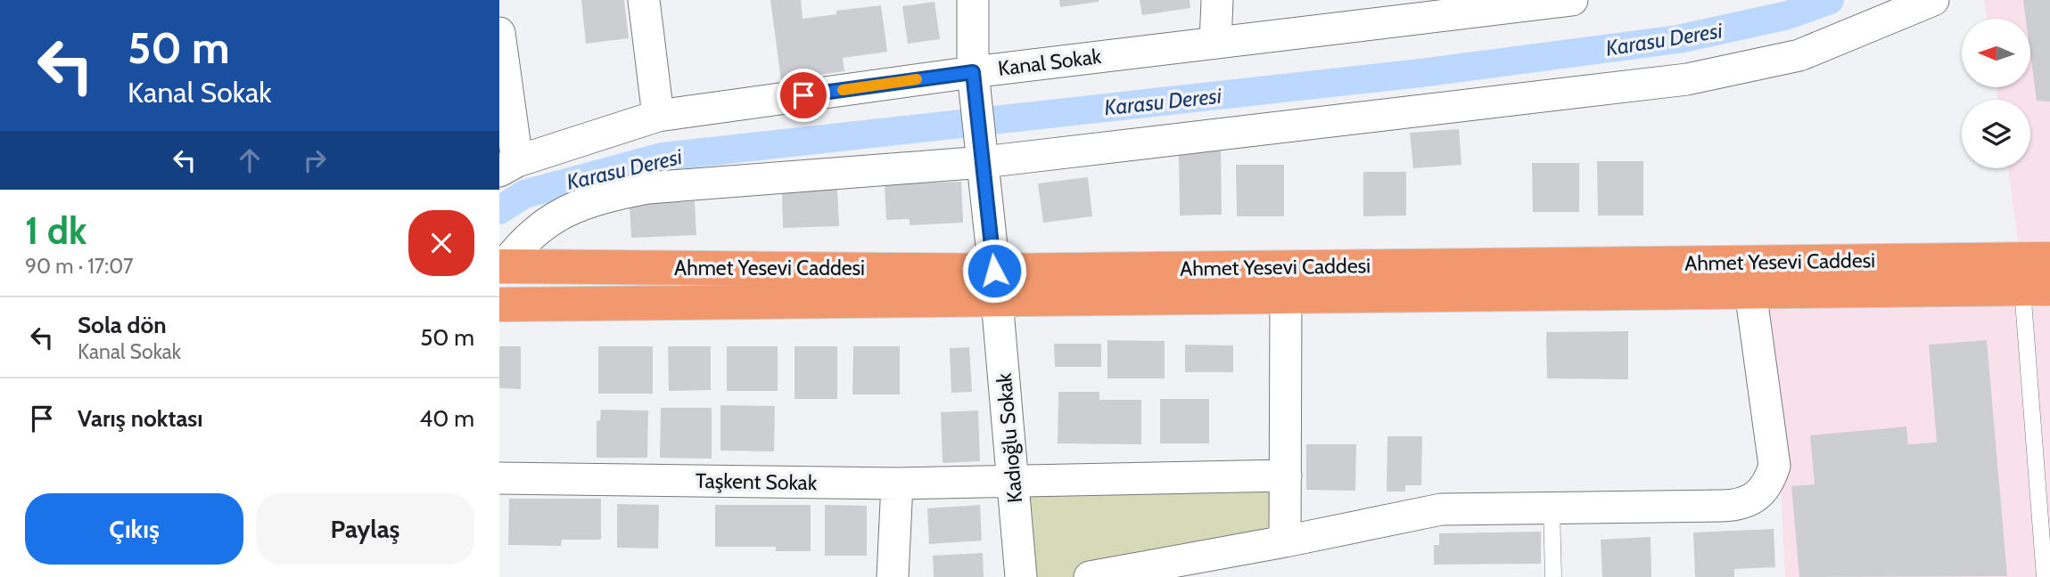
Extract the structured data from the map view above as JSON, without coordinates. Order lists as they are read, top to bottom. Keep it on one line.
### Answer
{"streets":{"highway":["Ahmet Yesevi Caddesi"],"street":["Kanal Sokak","Kadıoğlu Sokak","Taşkent Sokak"]},"crossings":[["Kanal Sokak","Kadıoğlu Sokak"],["Ahmet Yesevi Caddesi","Kadıoğlu Sokak"],["Kadıoğlu Sokak","Taşkent Sokak"]],"water":["Karasu Deresi"],"north":"left","page":{"turn":["50 m","Kanal Sokak"],"heading":["1 dk","90 m · 17:07"],"list":[{"name":"Sola dön","note":"Kanal Sokak","value":"50 m"},{"name":"Varış noktası","value":"40 m"}],"buttons":["Çıkış","Paylaş"]}}
